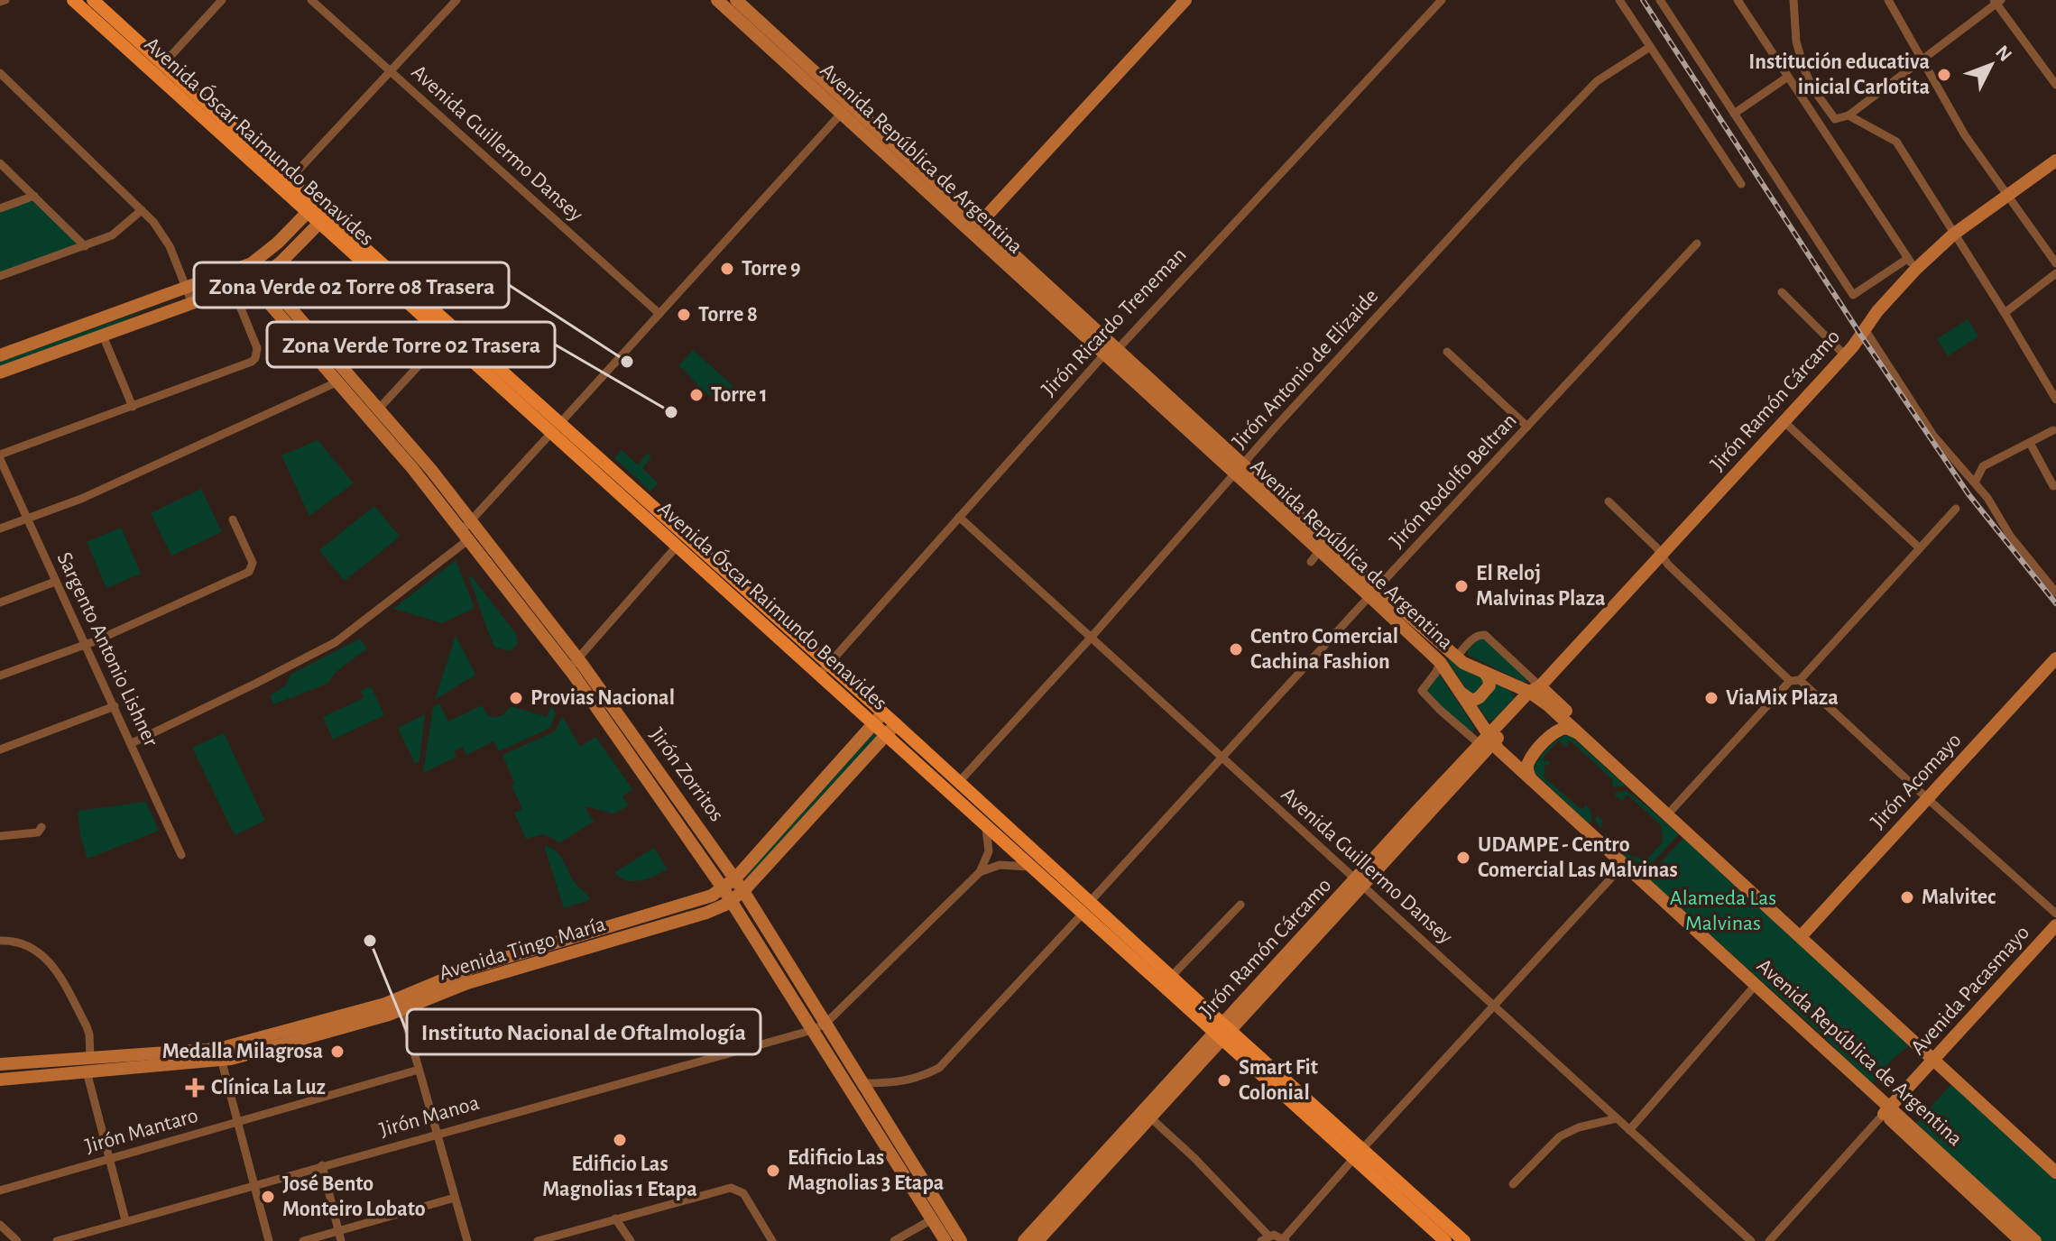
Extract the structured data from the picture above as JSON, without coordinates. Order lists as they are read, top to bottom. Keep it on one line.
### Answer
{"streets":{"main road":["Avenida Óscar Raimundo Benavides","Avenida República de Argentina","Jirón Ramón Cárcamo","Jirón Zorritos","Jirón Acomayo","Avenida Tingo María","Avenida Pacasmayo"],"street":["Avenida Guillermo Dansey","Jirón Ricardo Treneman","Jirón Antonio de Elizaide","Jirón Rodolfo Beltran","Sargento Antonio Lishner","Jirón Manoa","Jirón Mantaro"]},"crossings":[["Avenida Óscar Raimundo Benavides","Jirón Ricardo Treneman"],["Avenida Óscar Raimundo Benavides","Jirón Antonio de Elizaide"],["Avenida Óscar Raimundo Benavides","Jirón Ramón Cárcamo"],["Avenida Óscar Raimundo Benavides","Jirón Rodolfo Beltran"],["Avenida Óscar Raimundo Benavides","Avenida Tingo María"],["Avenida Guillermo Dansey","Jirón Ricardo Treneman"],["Avenida Guillermo Dansey","Jirón Antonio de Elizaide"],["Avenida Guillermo Dansey","Jirón Ramón Cárcamo"],["Avenida Guillermo Dansey","Jirón Rodolfo Beltran"],["Avenida República de Argentina","Jirón Ricardo Treneman"],["Avenida República de Argentina","Jirón Antonio de Elizaide"],["Avenida República de Argentina","Jirón Ramón Cárcamo"],["Avenida República de Argentina","Jirón Rodolfo Beltran"],["Avenida República de Argentina","Jirón Acomayo"],["Avenida República de Argentina","Avenida Pacasmayo"],["Jirón Rodolfo Beltran","Jirón Zorritos"],["Jirón Zorritos","Avenida Tingo María"],["Jirón Zorritos","Jirón Manoa"]],"parks":["Alameda Las Malvinas"],"places":{"other":["Institución educativa inicial Carlotita","Torre 9","Torre 8","Zona Verde 02 Torre 08 Trasera","Torre 1","Zona Verde Torre 02 Trasera","El Reloj Malvinas Plaza","Centro Comercial Cachina Fashion","Provias Nacional","ViaMix Plaza","UDAMPE - Centro Comercial Las Malvinas","Malvitec","Instituto Nacional de Oftalmología","Medalla Milagrosa","Smart Fit Colonial","Edificio Las Magnolias 1 Etapa","Edificio Las Magnolias 3 Etapa","José Bento Monteiro Lobato"],"health":["Clínica La Luz"]},"north":"top right"}
